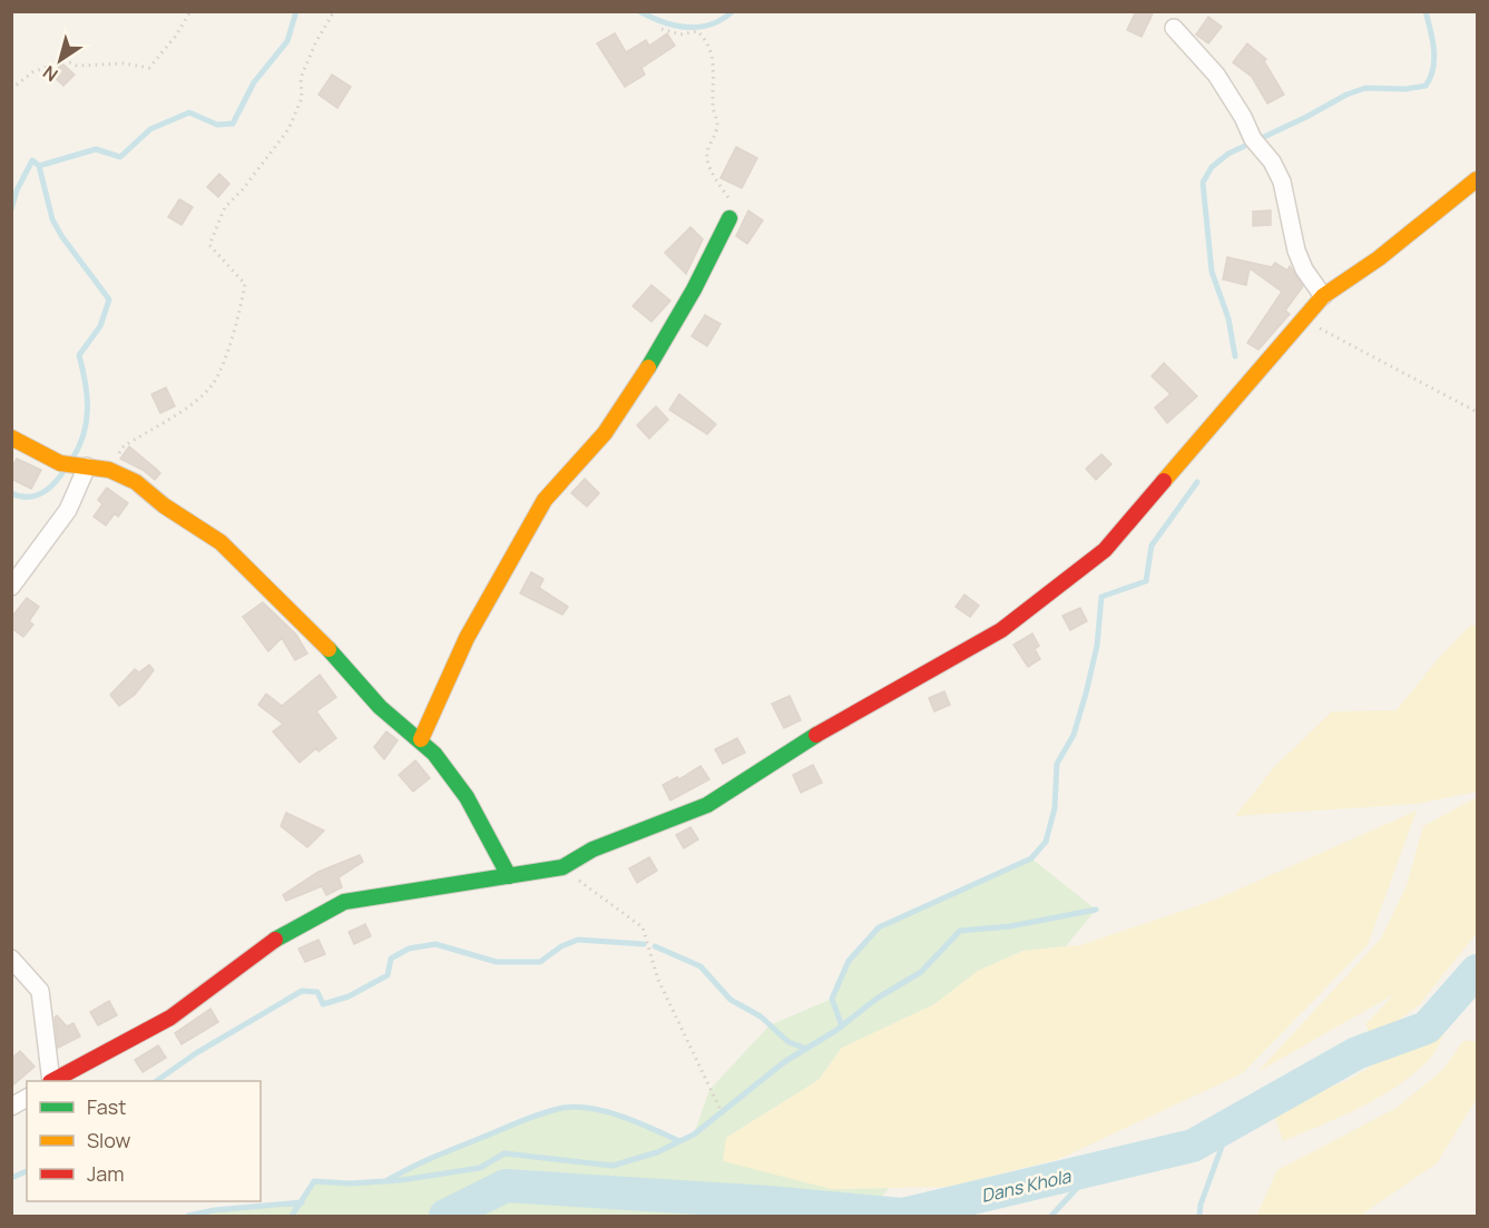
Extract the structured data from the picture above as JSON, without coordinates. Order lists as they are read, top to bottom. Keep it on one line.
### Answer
{"water":["Dans Khola"],"legend":["Fast","Slow","Jam"],"north":"bottom left"}
